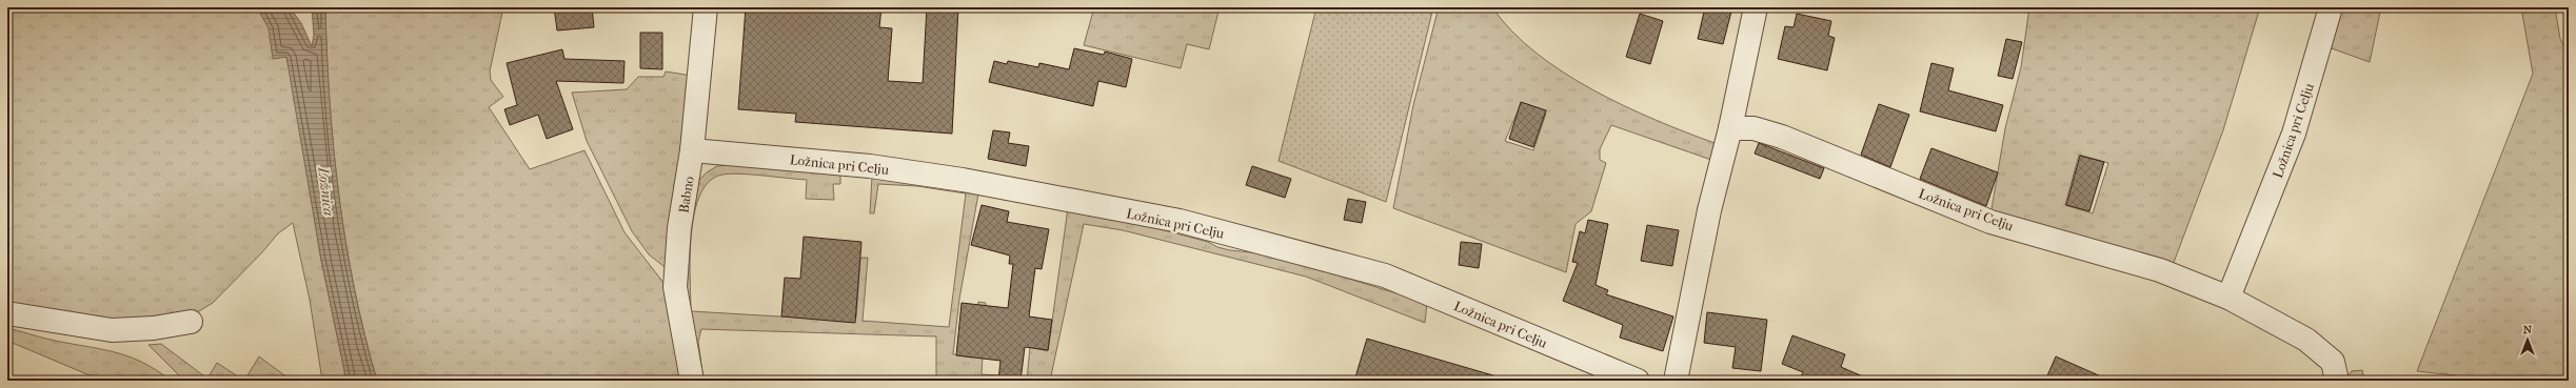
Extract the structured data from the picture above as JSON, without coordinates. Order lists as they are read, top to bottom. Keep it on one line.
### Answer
{"streets":{"street":["Ložnica pri Celju","Babno"]},"crossings":[["Ložnica pri Celju","Babno"]],"water":["Ložnica"],"north":"top"}
